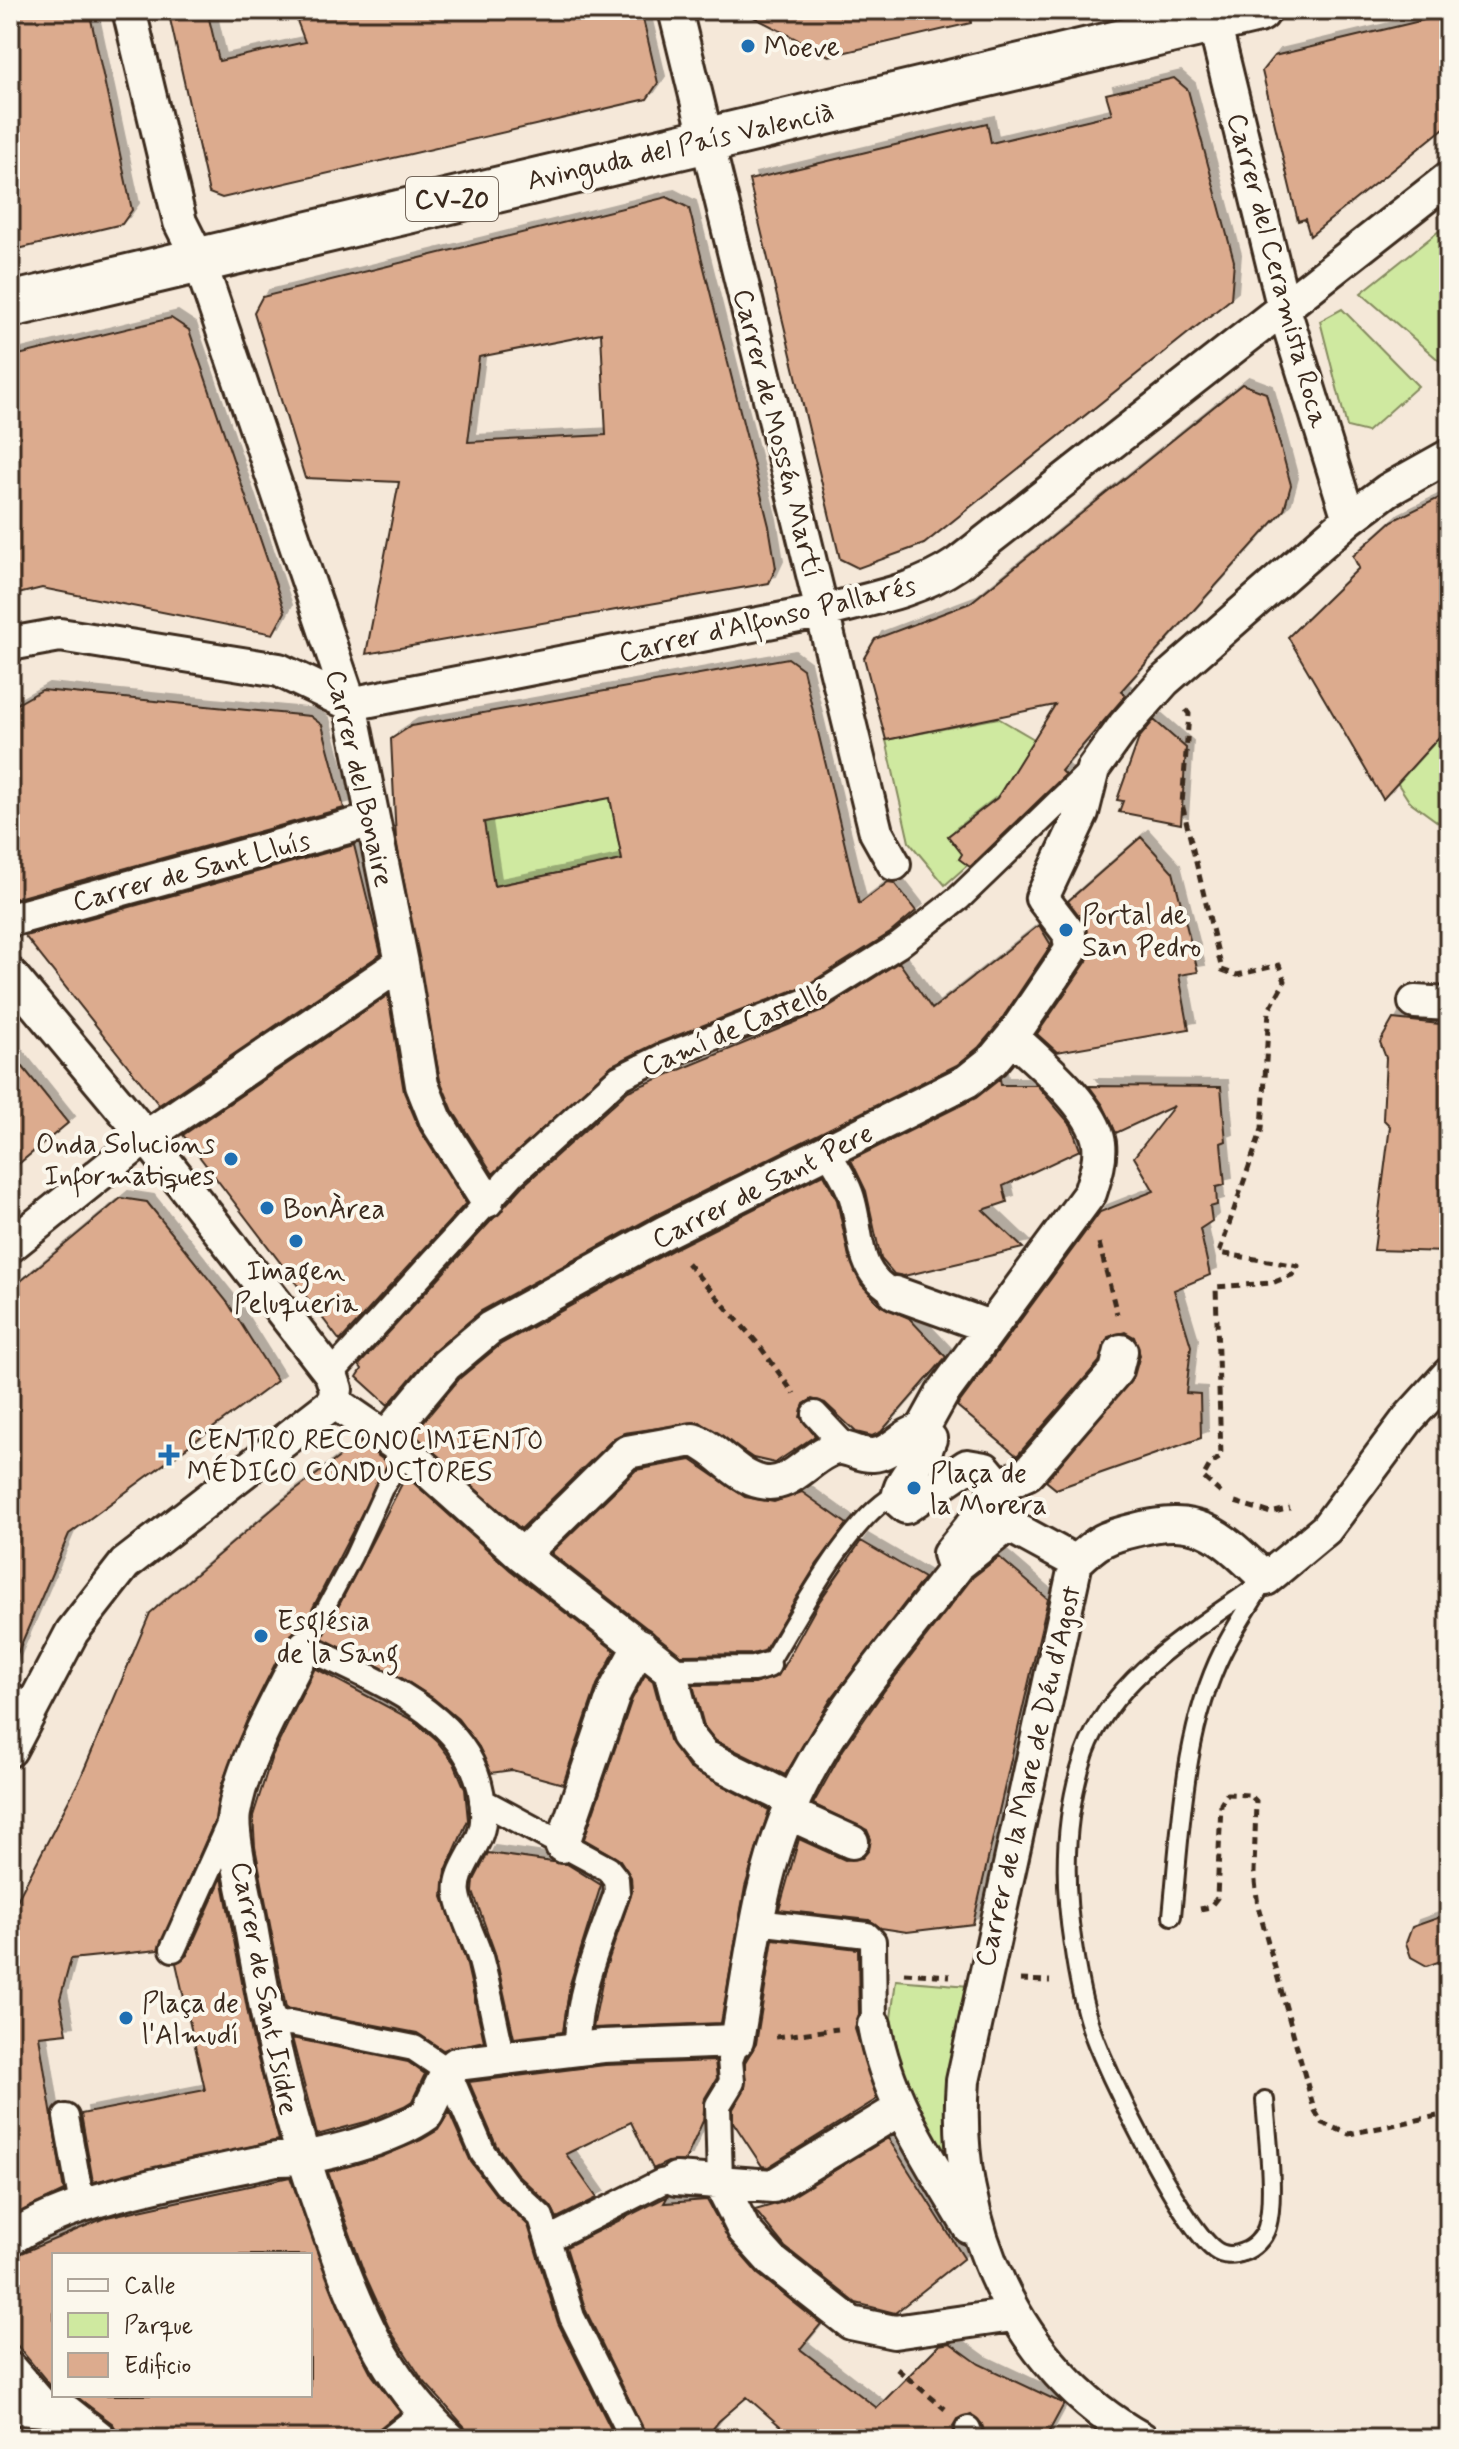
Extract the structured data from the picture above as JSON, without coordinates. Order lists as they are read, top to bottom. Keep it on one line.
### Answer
{"streets":{"main road":["Avinguda del País Valencià","CV-20"],"street":["Carrer del Ceramista Roca","Carrer de Mossén Martí","Carrer d'Alfonso Pallarés","Carrer del Bonaire","Carrer de Sant Lluís","Camí de Castelló","Carrer de Sant Pere","Carrer de la Mare de Déu d'Agost","Carrer de Sant Isidre"]},"crossings":[["Avinguda del País Valencià","Carrer del Ceramista Roca"],["Avinguda del País Valencià","Carrer de Mossén Martí"],["Avinguda del País Valencià","Carrer del Bonaire"],["Carrer del Ceramista Roca","Carrer d'Alfonso Pallarés"],["Carrer de Mossén Martí","Carrer d'Alfonso Pallarés"],["Carrer d'Alfonso Pallarés","Carrer del Bonaire"],["Carrer del Bonaire","Carrer de Sant Lluís"],["Carrer del Bonaire","Camí de Castelló"],["Camí de Castelló","Carrer de Sant Pere"]],"places":{"other":["Moeve","Portal de San Pedro","Onda Solucions Informatiques","BonÀrea","Imagen Peluqueria","Plaça de la Morera","Església de la Sang","Plaça de l'Almudí"],"health":["CENTRO RECONOCIMIENTO MÉDICO CONDUCTORES"]},"legend":["Calle","Parque","Edificio"]}
